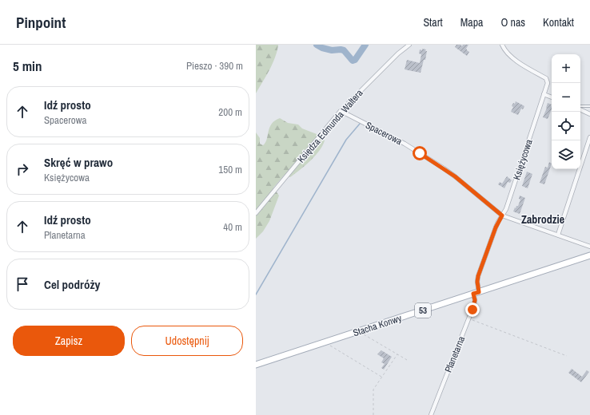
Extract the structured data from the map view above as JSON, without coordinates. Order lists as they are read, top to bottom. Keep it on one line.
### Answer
{"streets":{"main road":["53","Stacha Konwy"],"street":["Księdza Edmunda Waltera","Spacerowa","Księżycowa","Planetarna"]},"crossings":[["Księdza Edmunda Waltera","Spacerowa"],["Spacerowa","Księżycowa"],["Księżycowa","Stacha Konwy"],["Księżycowa","Planetarna"],["Stacha Konwy","Planetarna"]],"districts":["Zabrodzie"],"page":{"header":"Pinpoint","nav":["Start","Mapa","O nas","Kontakt"],"heading":["5 min","Pieszo · 390 m"],"map_buttons":["+","−"],"list":[["Idź prosto","Spacerowa","200 m"],["Skręć w prawo","Księżycowa","150 m"],["Idź prosto","Planetarna","40 m"],"Cel podróży"],"buttons":["Zapisz","Udostępnij"]}}
